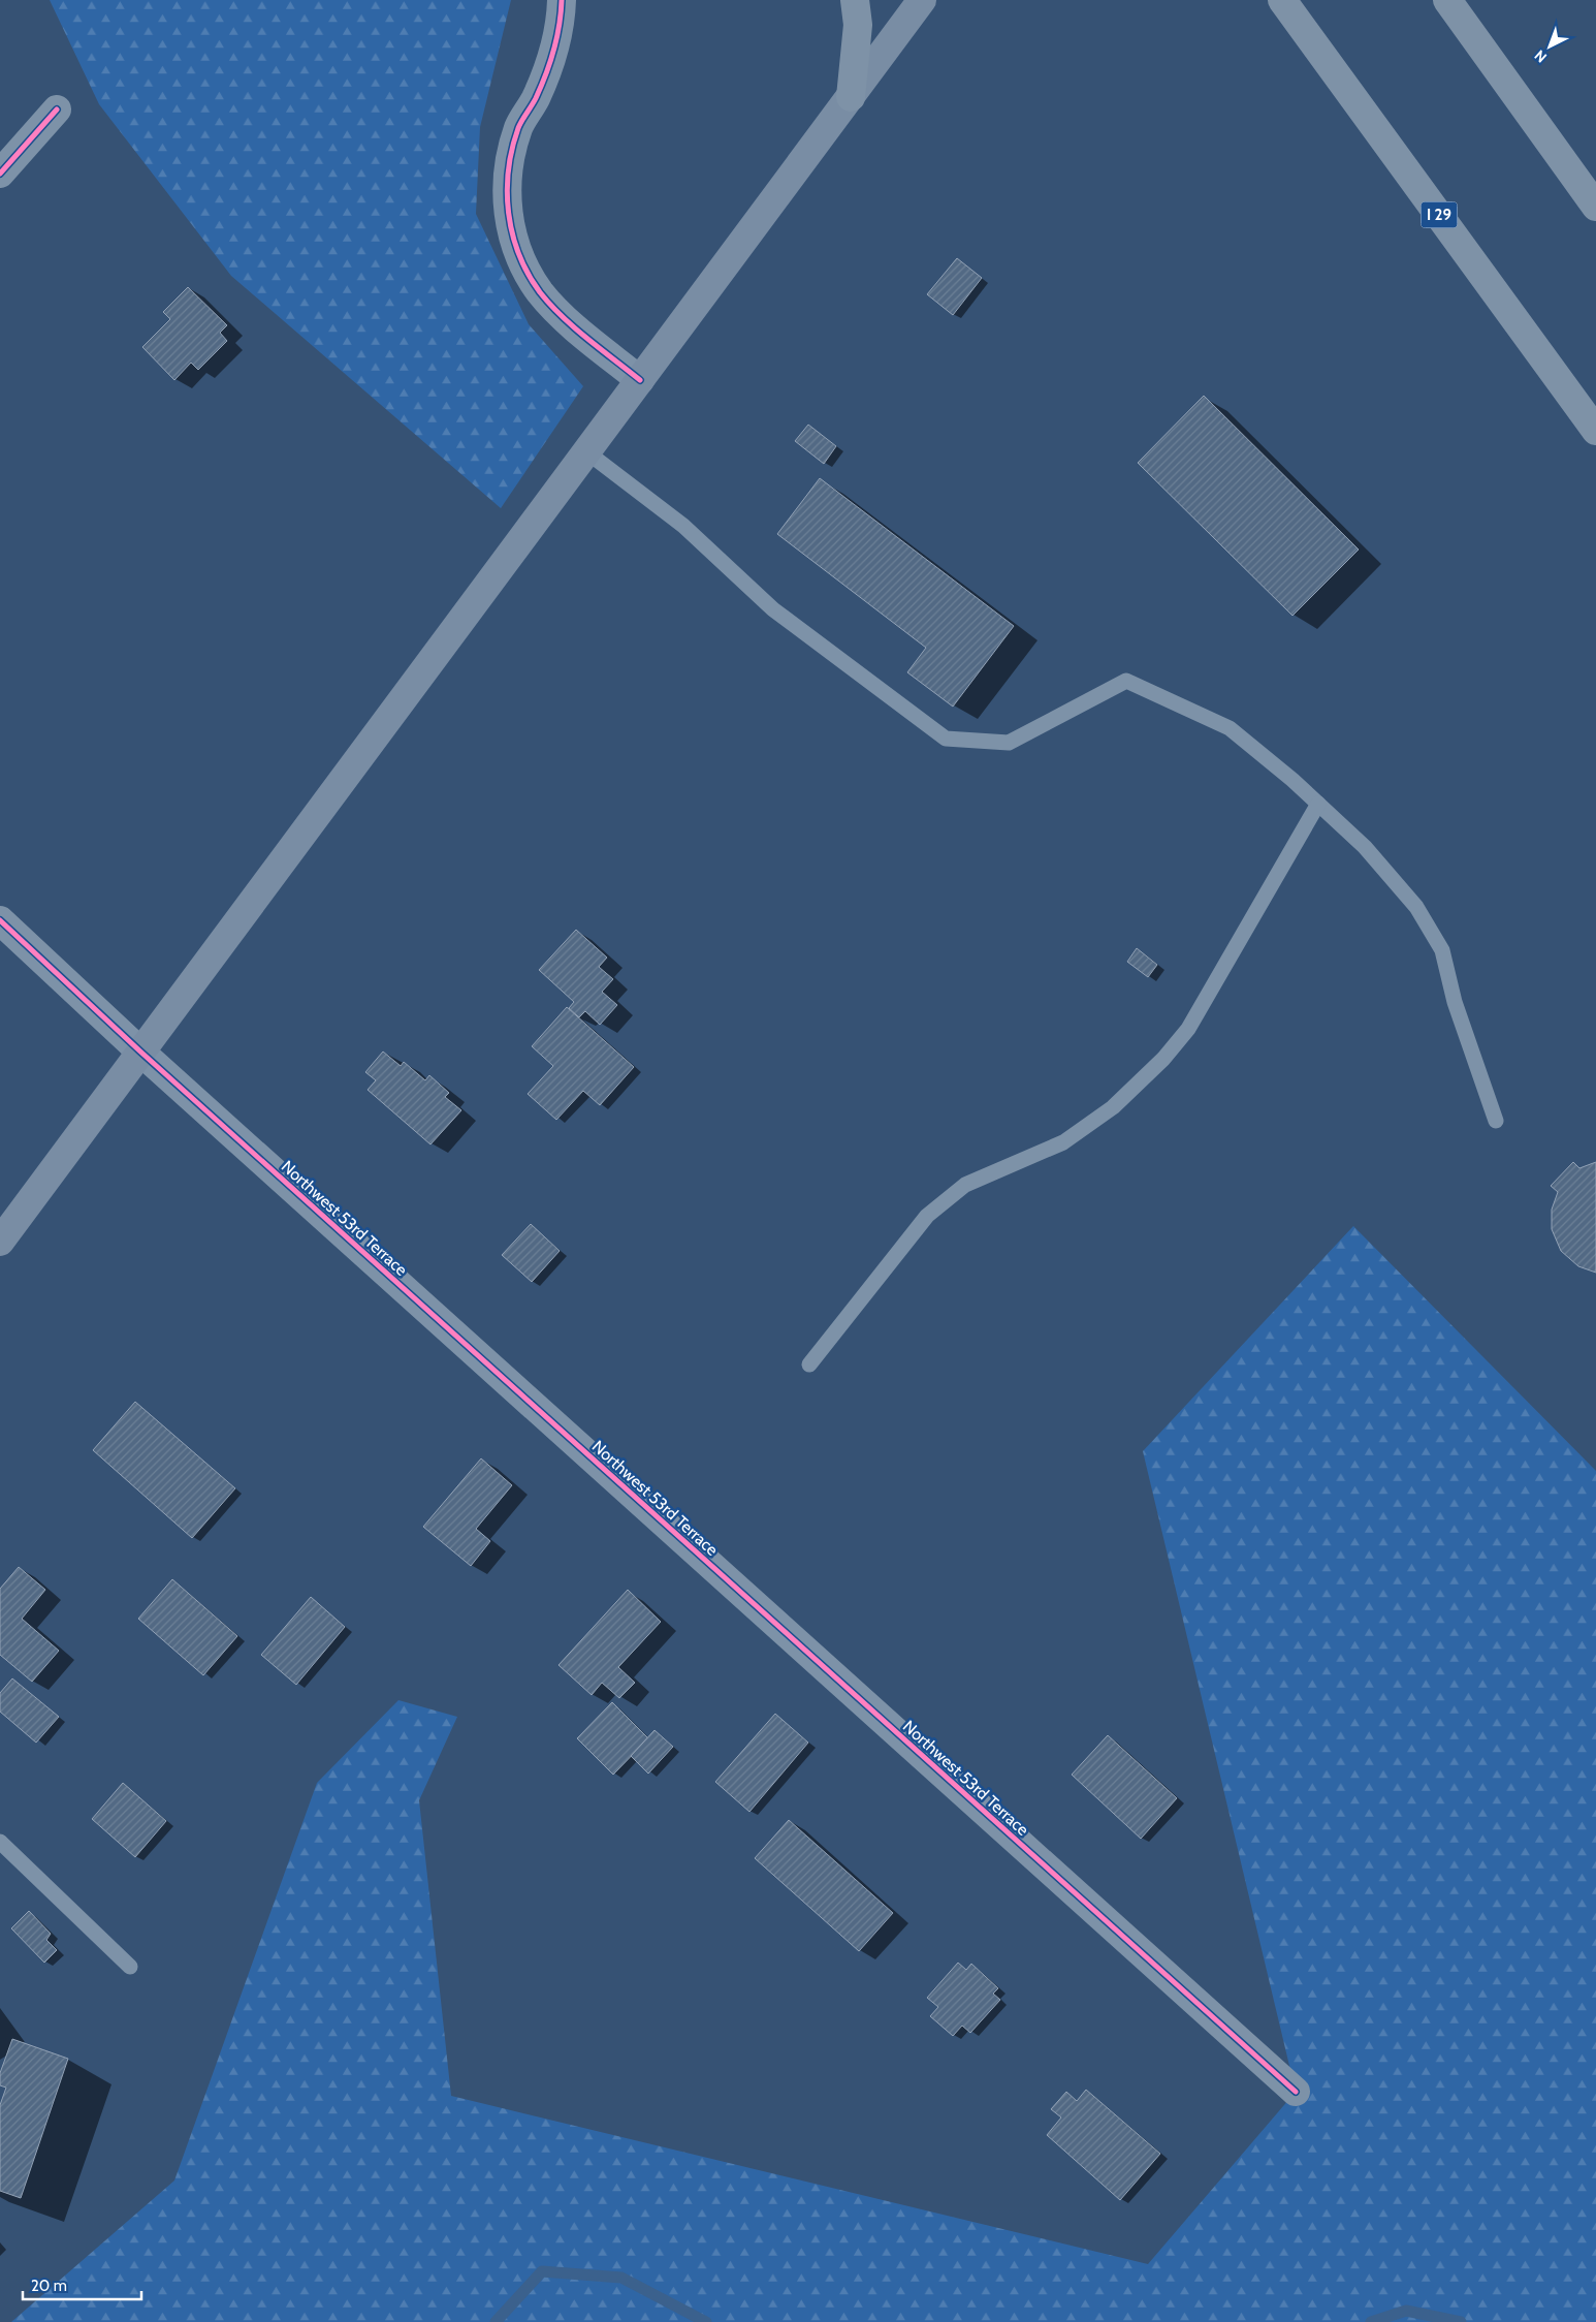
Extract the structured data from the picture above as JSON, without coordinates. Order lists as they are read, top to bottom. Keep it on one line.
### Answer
{"streets":{"highway":["I 29"],"street":["Northwest 53rd Terrace"]},"scale_bar":"20 m","north":"bottom left"}
